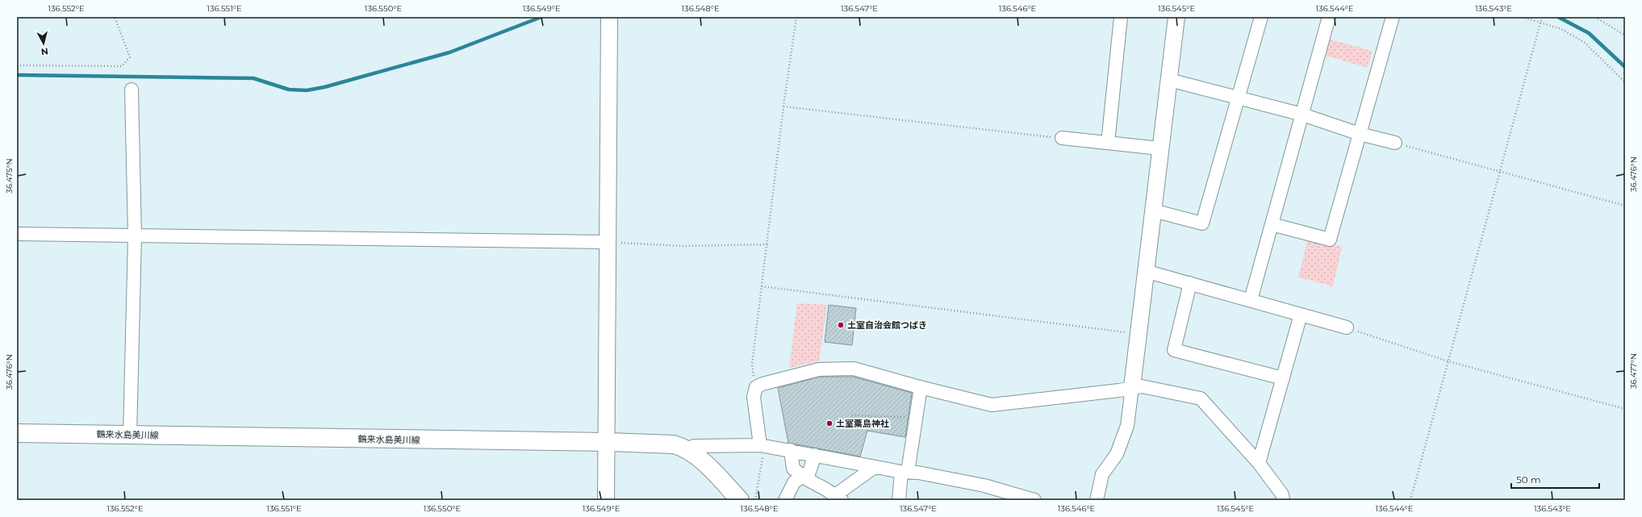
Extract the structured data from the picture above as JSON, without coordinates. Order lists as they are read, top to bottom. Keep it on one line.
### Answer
{"streets":{"main road":["鶴来水島美川線"]},"places":["土室自治会館つばき","土室粟島神社"],"scale_bar":"50 m","north":"bottom","coordinates":["136.552°E","136.551°E","136.550°E","136.549°E","136.548°E","136.547°E","136.546°E","136.545°E","136.544°E","136.543°E","36.476°N","36.475°N","36.477°N"]}
